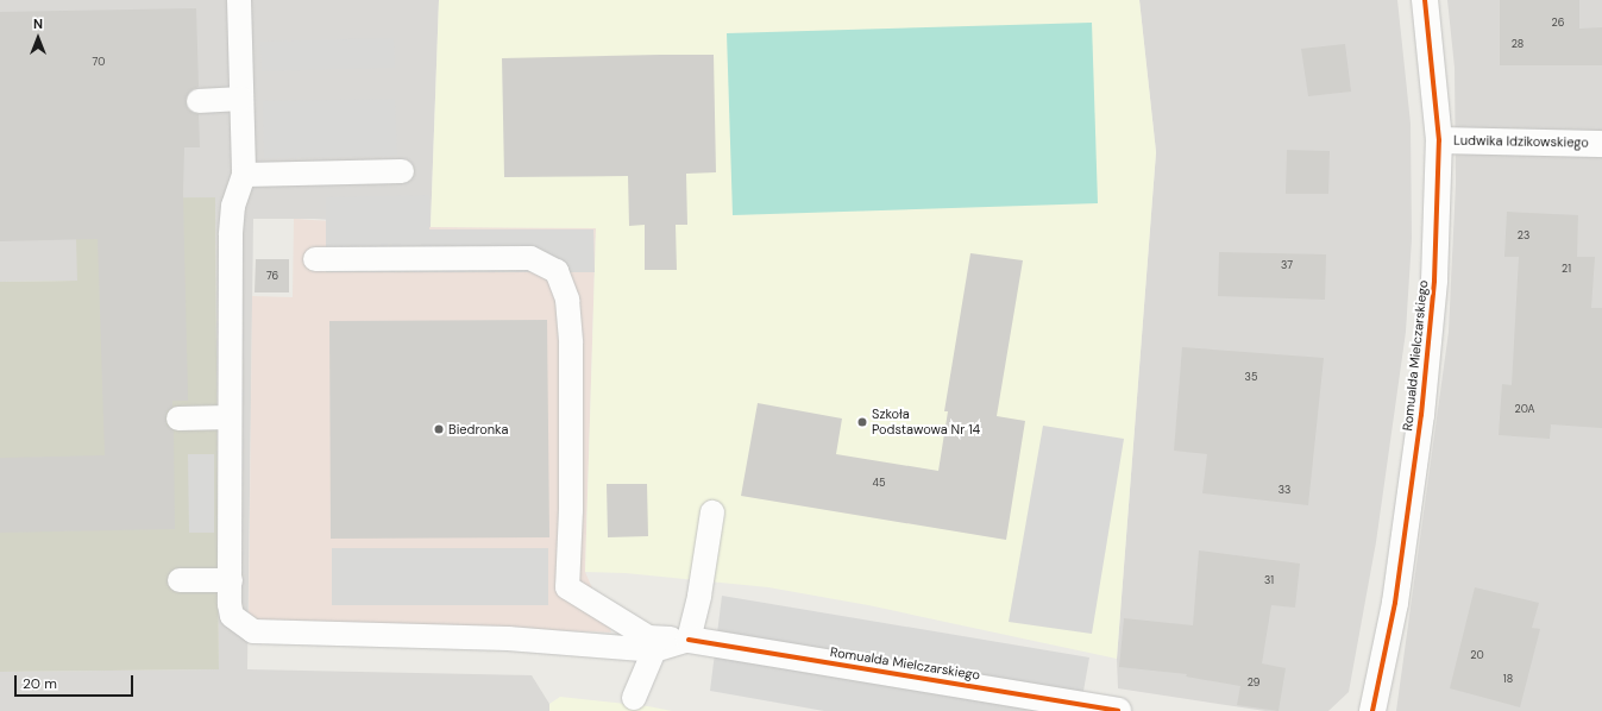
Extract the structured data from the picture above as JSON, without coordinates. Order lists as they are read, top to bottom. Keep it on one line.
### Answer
{"streets":{"street":["Ludwika Idzikowskiego","Romualda Mielczarskiego"]},"crossings":[["Ludwika Idzikowskiego","Romualda Mielczarskiego"]],"places":["Szkoła Podstawowa Nr 14","Biedronka"],"house_numbers":["26","28","70","23","37","21","76","35","20A","45","33","31","20","18","29"],"scale_bar":"20 m","north":"top"}
